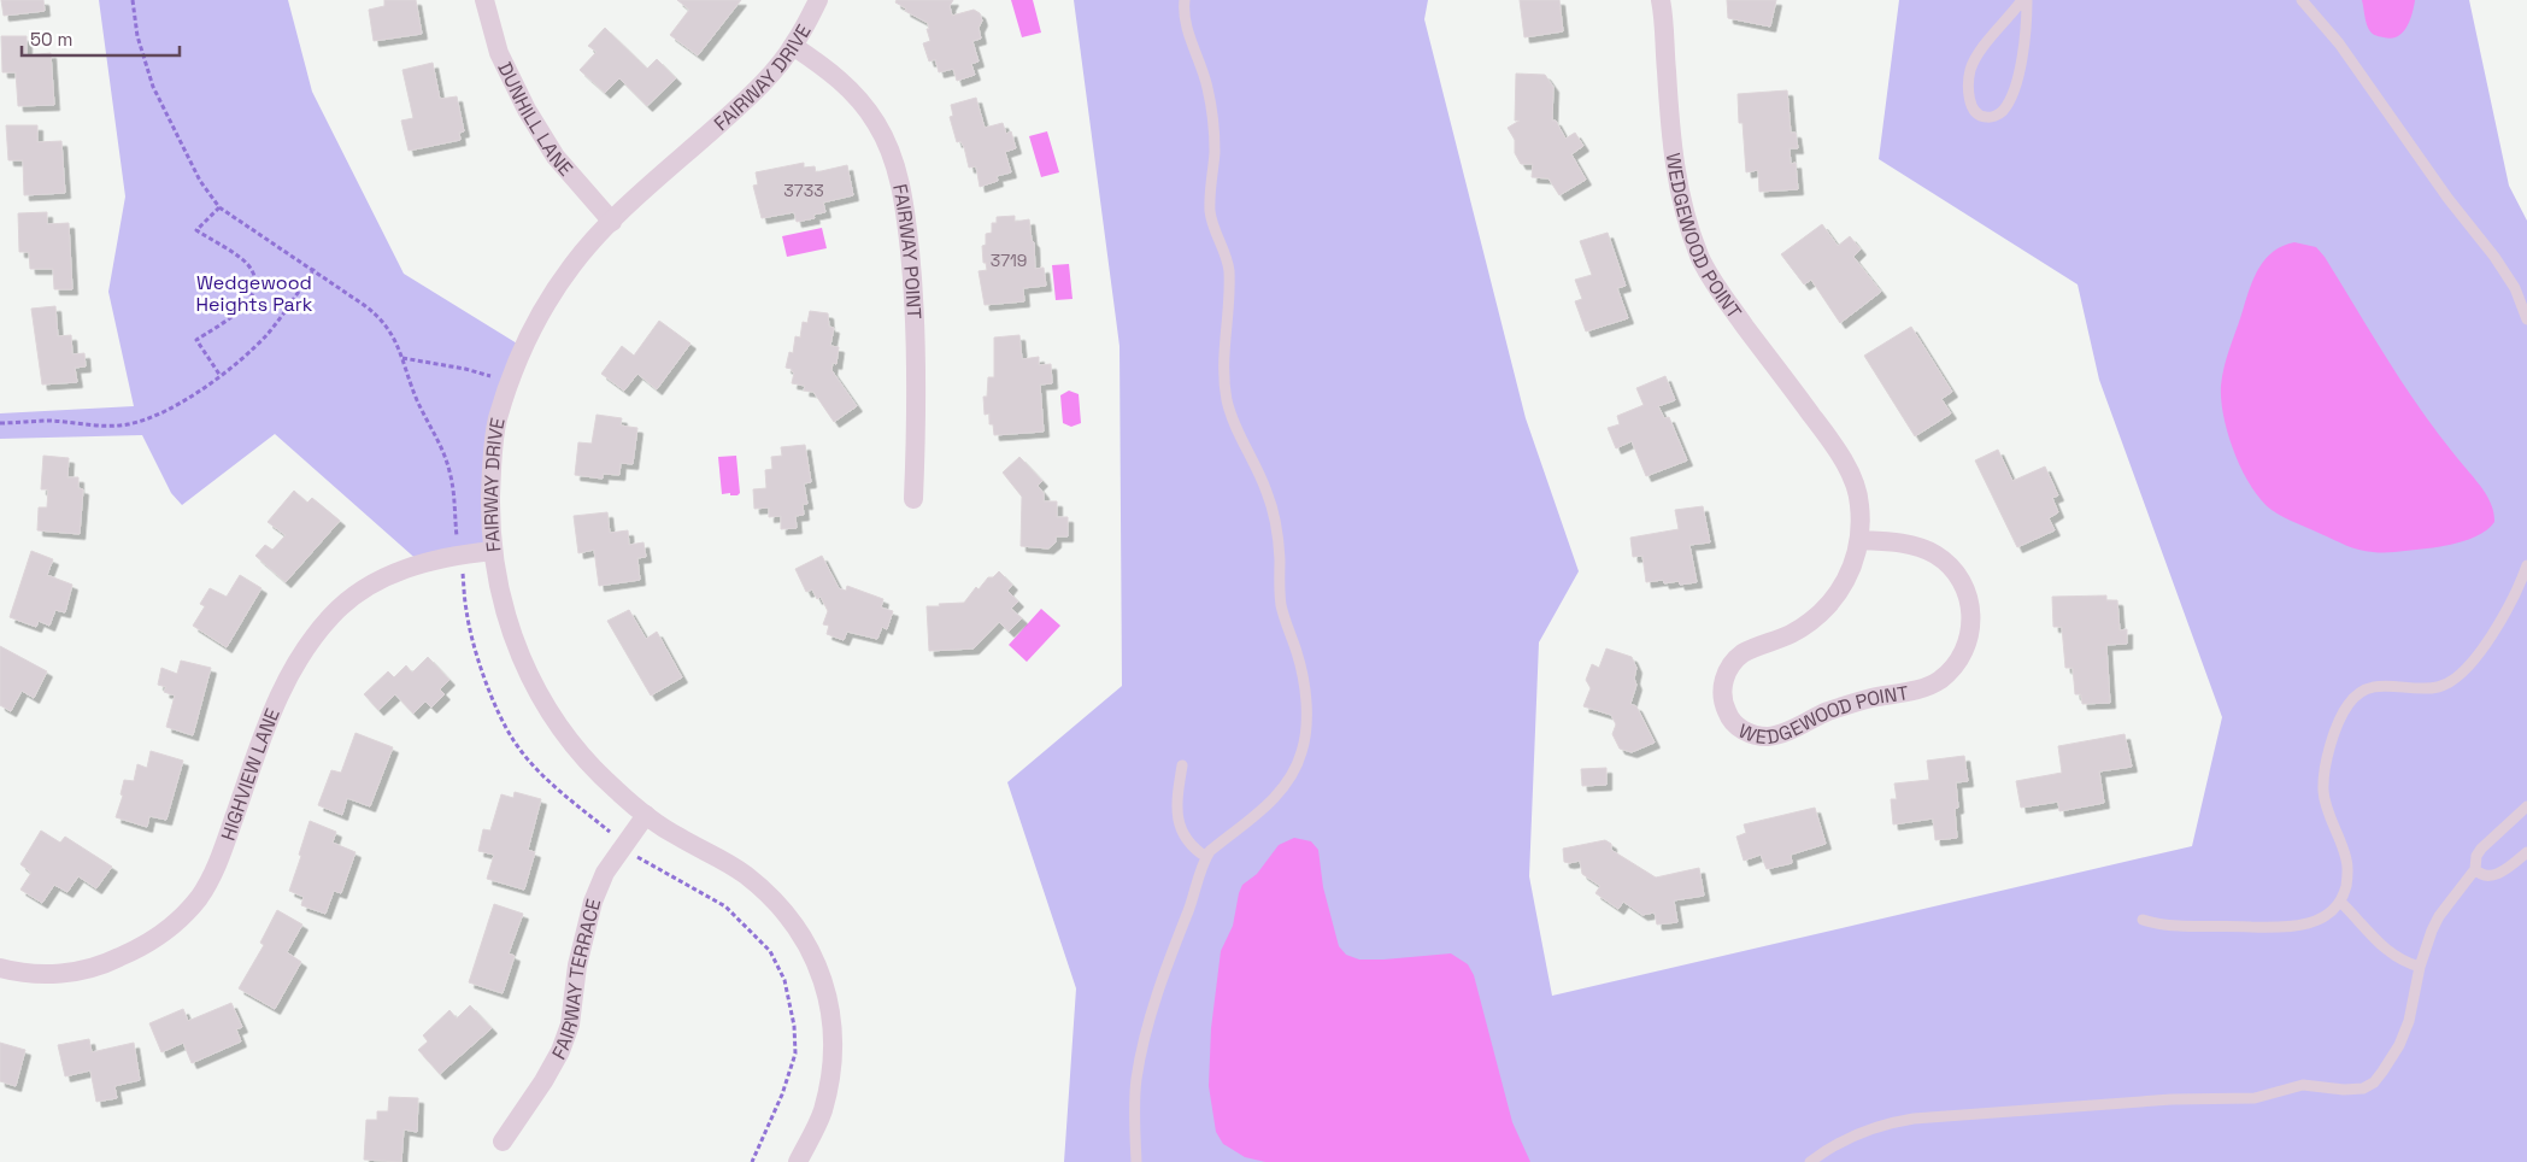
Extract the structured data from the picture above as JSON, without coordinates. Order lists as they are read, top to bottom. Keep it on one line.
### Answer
{"streets":{"street":["FAIRWAY DRIVE","DUNHILL LANE","WEDGEWOOD POINT","FAIRWAY POINT","HIGHVIEW LANE","FAIRWAY TERRACE"]},"crossings":[["FAIRWAY DRIVE","DUNHILL LANE"],["FAIRWAY DRIVE","FAIRWAY POINT"],["FAIRWAY DRIVE","HIGHVIEW LANE"],["FAIRWAY DRIVE","FAIRWAY TERRACE"]],"parks":["Wedgewood Heights Park"],"house_numbers":["3733","3719"],"scale_bar":"50 m"}
